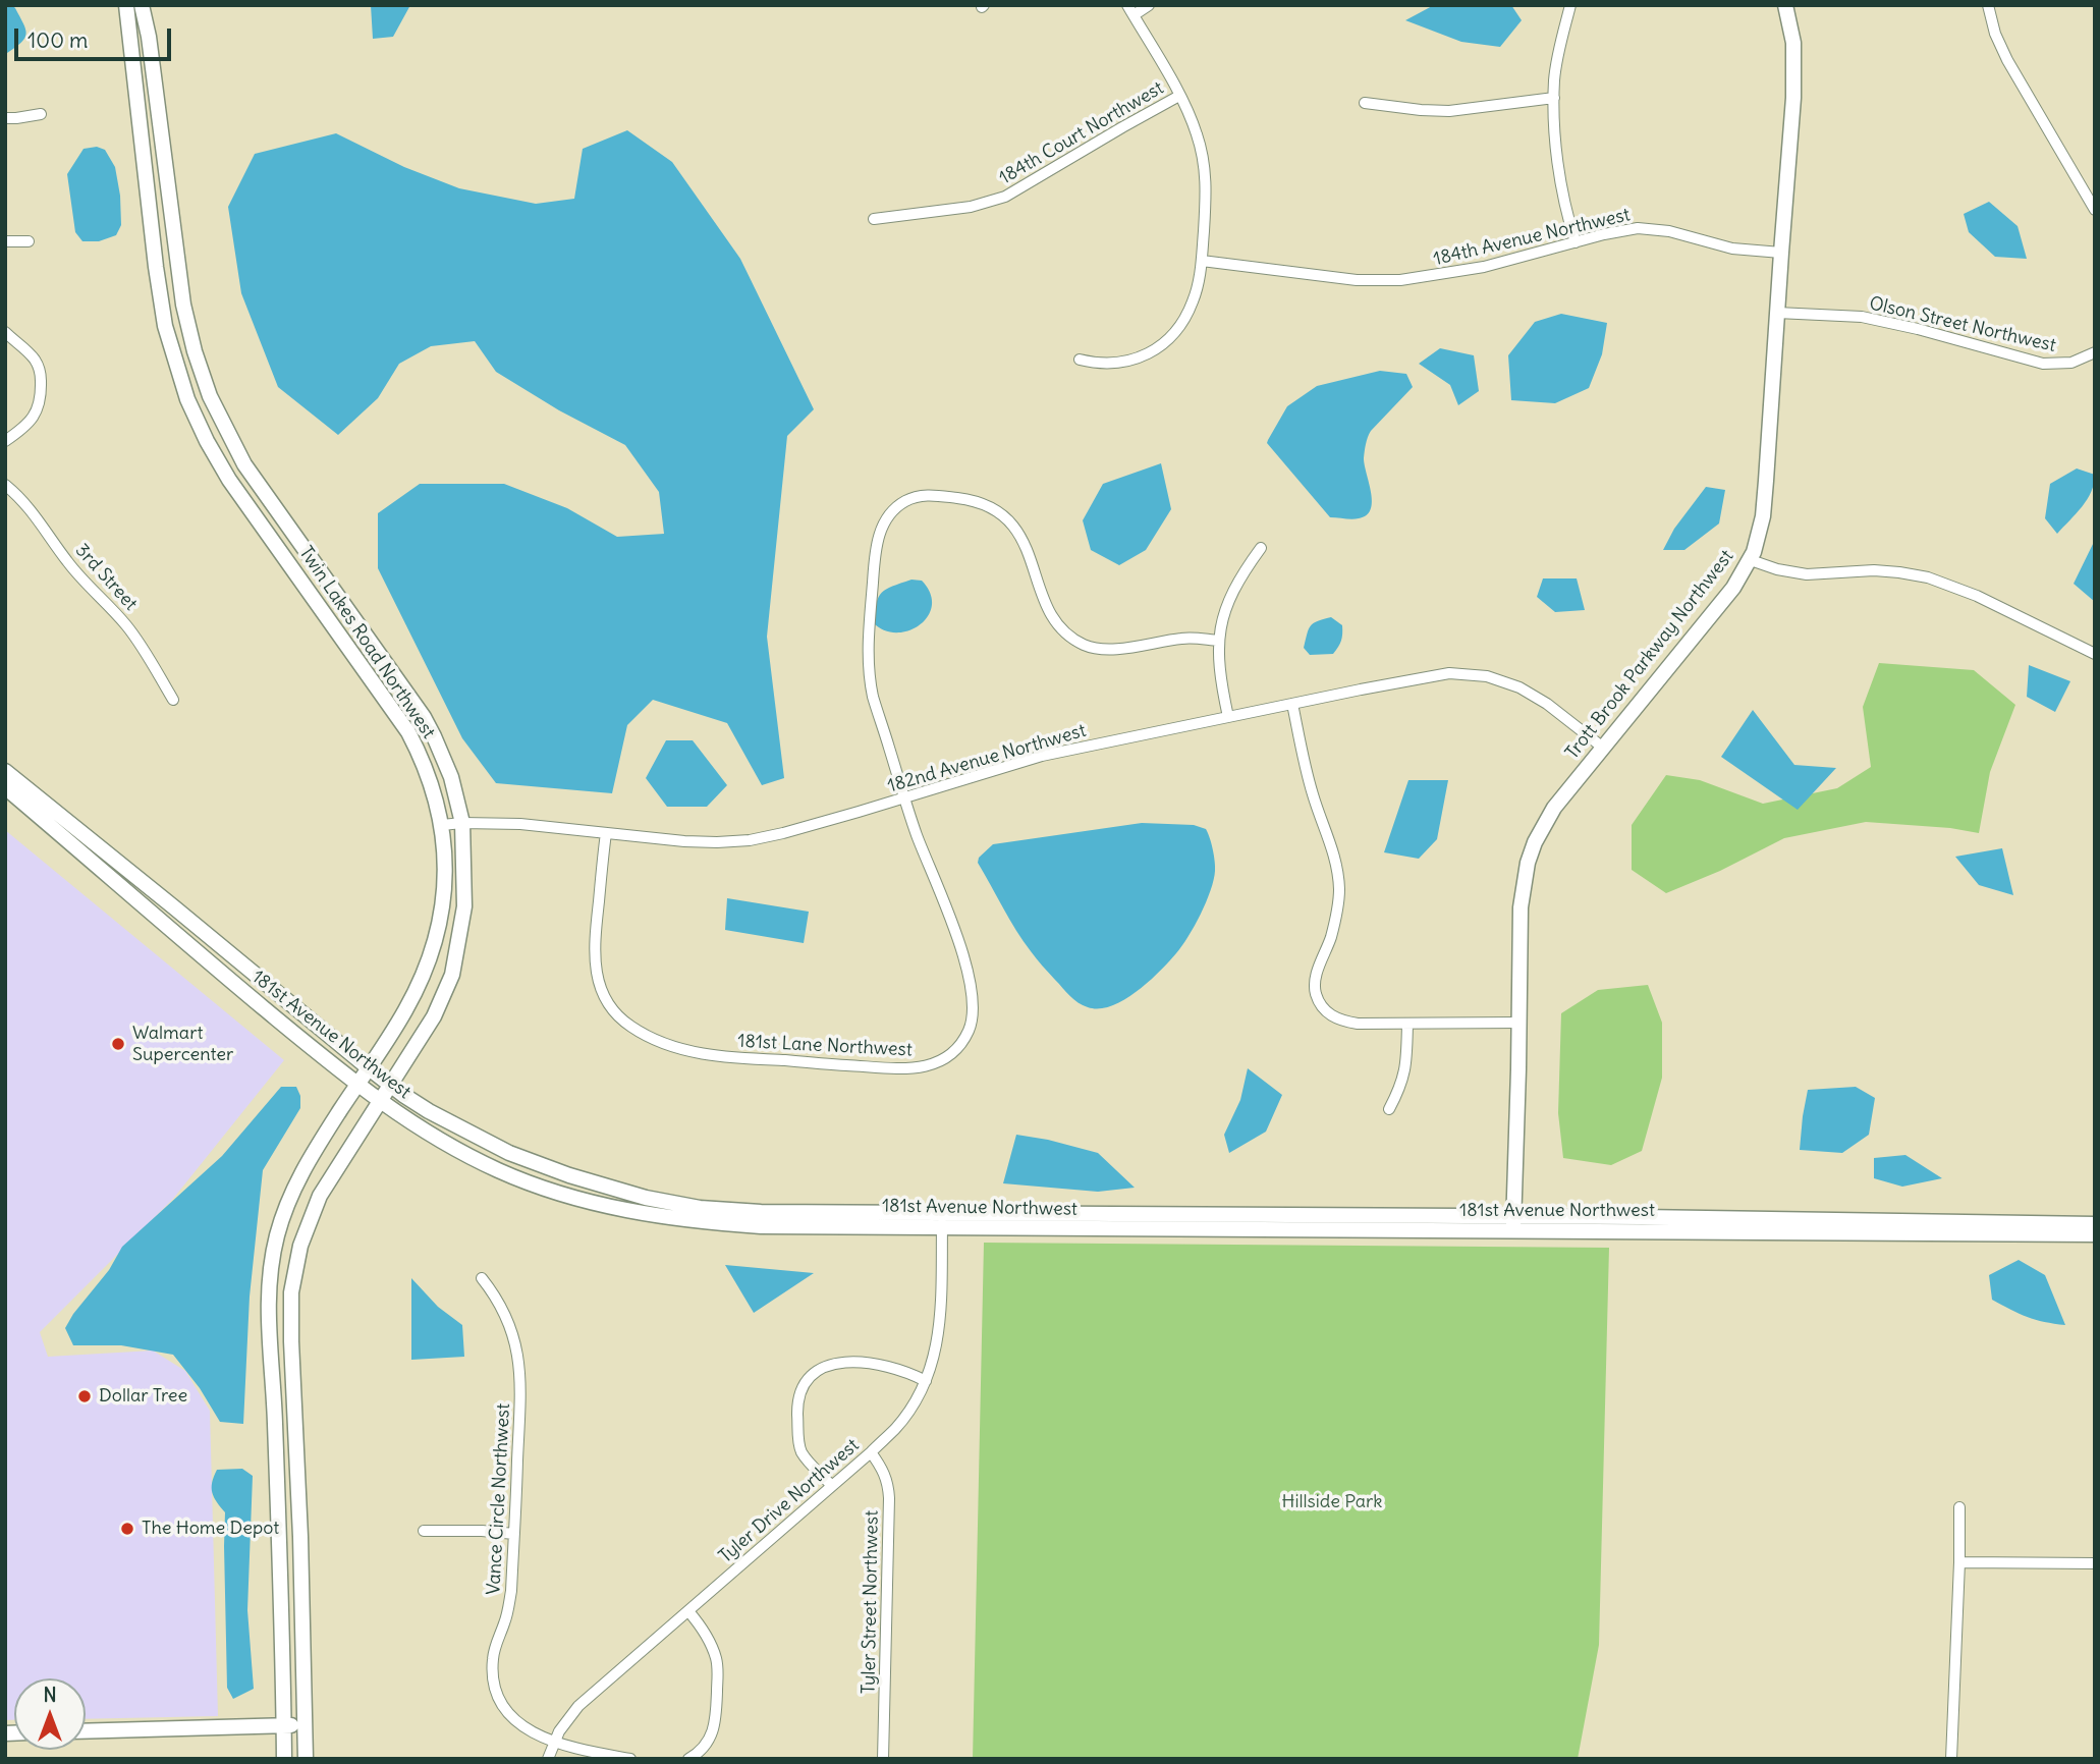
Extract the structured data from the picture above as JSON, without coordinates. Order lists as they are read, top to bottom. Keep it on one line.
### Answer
{"streets":{"main road":["Twin Lakes Road Northwest","Trott Brook Parkway Northwest","181st Avenue Northwest"],"street":["184th Court Northwest","184th Avenue Northwest","Olson Street Northwest","3rd Street","182nd Avenue Northwest","181st Lane Northwest","Vance Circle Northwest","Tyler Drive Northwest","Tyler Street Northwest"]},"crossings":[["184th Avenue Northwest","Trott Brook Parkway Northwest"],["Olson Street Northwest","Trott Brook Parkway Northwest"],["Twin Lakes Road Northwest","182nd Avenue Northwest"],["Twin Lakes Road Northwest","181st Avenue Northwest"],["Trott Brook Parkway Northwest","182nd Avenue Northwest"],["Trott Brook Parkway Northwest","181st Avenue Northwest"],["182nd Avenue Northwest","181st Lane Northwest"],["181st Avenue Northwest","Tyler Drive Northwest"],["Vance Circle Northwest","Tyler Drive Northwest"],["Tyler Drive Northwest","Tyler Street Northwest"]],"parks":["Hillside Park"],"places":["Walmart Supercenter","Dollar Tree","The Home Depot"],"scale_bar":"100 m","north":"top"}
